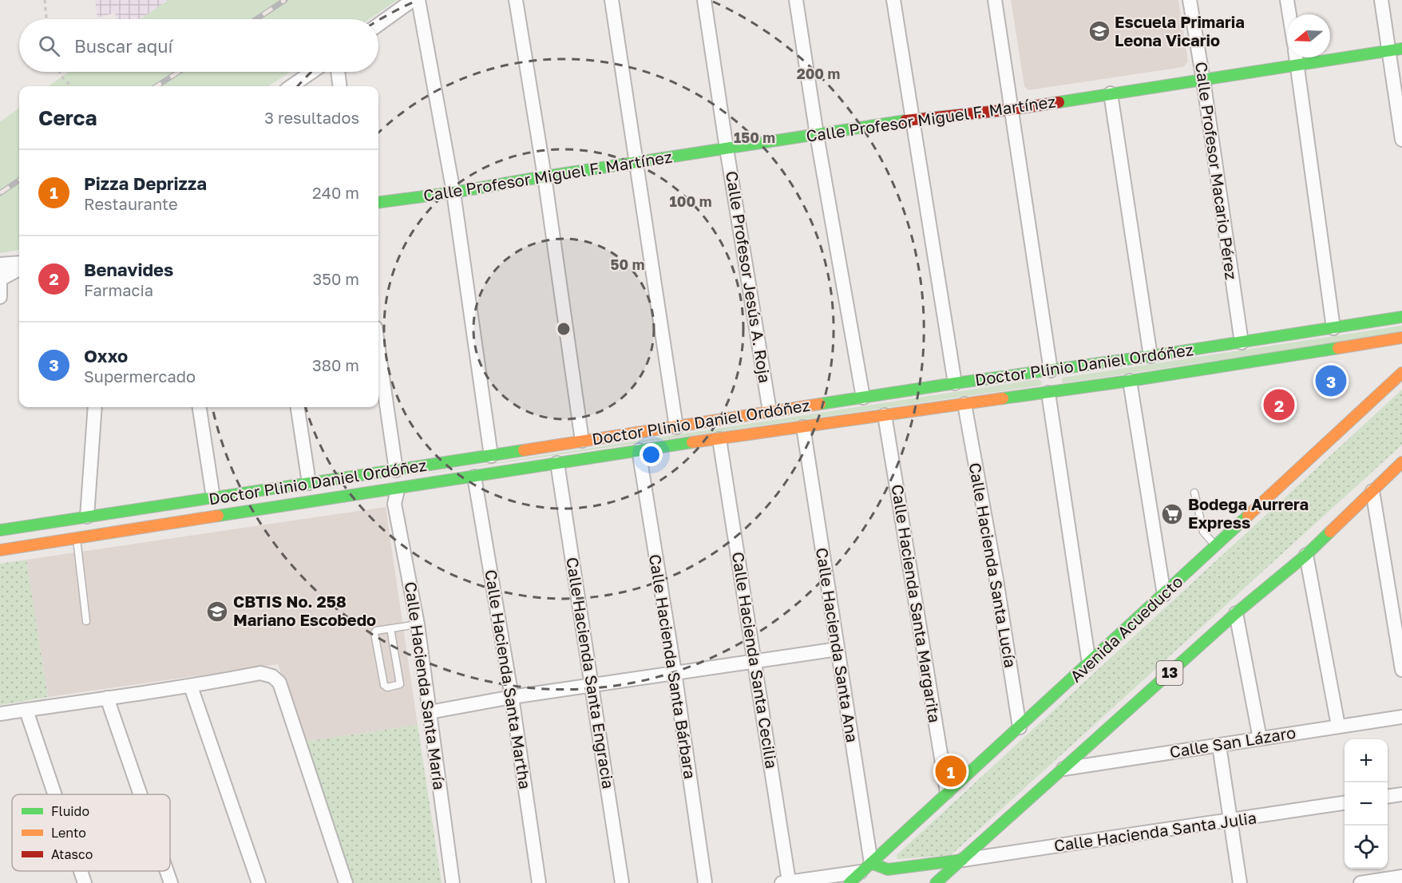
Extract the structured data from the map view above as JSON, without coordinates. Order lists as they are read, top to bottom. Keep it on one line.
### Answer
{"streets":{"street":["Calle Profesor Miguel F. Martínez","Calle Profesor Macario Pérez","Calle Profesor Jesús A. Roja","Doctor Plinio Daniel Ordóñez","Calle Hacienda Santa Lucía","Calle Hacienda Santa Margarita","Avenida Acueducto","Calle Hacienda Santa Ana","Calle Hacienda Santa Cecilia","Calle Hacienda Santa Bárbara","Calle Hacienda Santa Engracia","13","Calle Hacienda Santa Martha","Calle Hacienda Santa María","Calle San Lázaro","Calle Hacienda Santa Julia"]},"crossings":[["Calle Profesor Miguel F. Martínez","Calle Profesor Macario Pérez"],["Calle Profesor Miguel F. Martínez","Calle Profesor Jesús A. Roja"],["Calle Profesor Macario Pérez","Doctor Plinio Daniel Ordóñez"],["Calle Profesor Jesús A. Roja","Doctor Plinio Daniel Ordóñez"],["Doctor Plinio Daniel Ordóñez","Calle Hacienda Santa Lucía"],["Doctor Plinio Daniel Ordóñez","Calle Hacienda Santa Margarita"],["Doctor Plinio Daniel Ordóñez","Calle Hacienda Santa Ana"],["Doctor Plinio Daniel Ordóñez","Calle Hacienda Santa Cecilia"],["Doctor Plinio Daniel Ordóñez","Calle Hacienda Santa Bárbara"],["Doctor Plinio Daniel Ordóñez","Calle Hacienda Santa Engracia"],["Doctor Plinio Daniel Ordóñez","Calle Hacienda Santa Martha"],["Doctor Plinio Daniel Ordóñez","Calle Hacienda Santa María"],["Calle Hacienda Santa Lucía","Avenida Acueducto"],["Calle Hacienda Santa Margarita","Avenida Acueducto"],["Avenida Acueducto","Calle Hacienda Santa Ana"],["13","Calle San Lázaro"],["13","Calle Hacienda Santa Julia"]],"places":{"school or university":["Escuela Primaria Leona Vicario","CBTIS No. 258 Mariano Escobedo"],"supermarket":["Bodega Aurrera Express"]},"legend":["Fluido","Lento","Atasco"],"north":"left","page":{"search":"Buscar aquí","heading":["Cerca","3 resultados"],"list":[{"mark":"1","name":"Pizza Deprizza","note":"Restaurante","value":"240 m"},{"mark":"2","name":"Benavides","note":"Farmacia","value":"350 m"},{"mark":"3","name":"Oxxo","note":"Supermercado","value":"380 m"}],"pins":["3","2","1"],"map_buttons":["+","−"]},"rings":["200 m","150 m","100 m","50 m"]}
